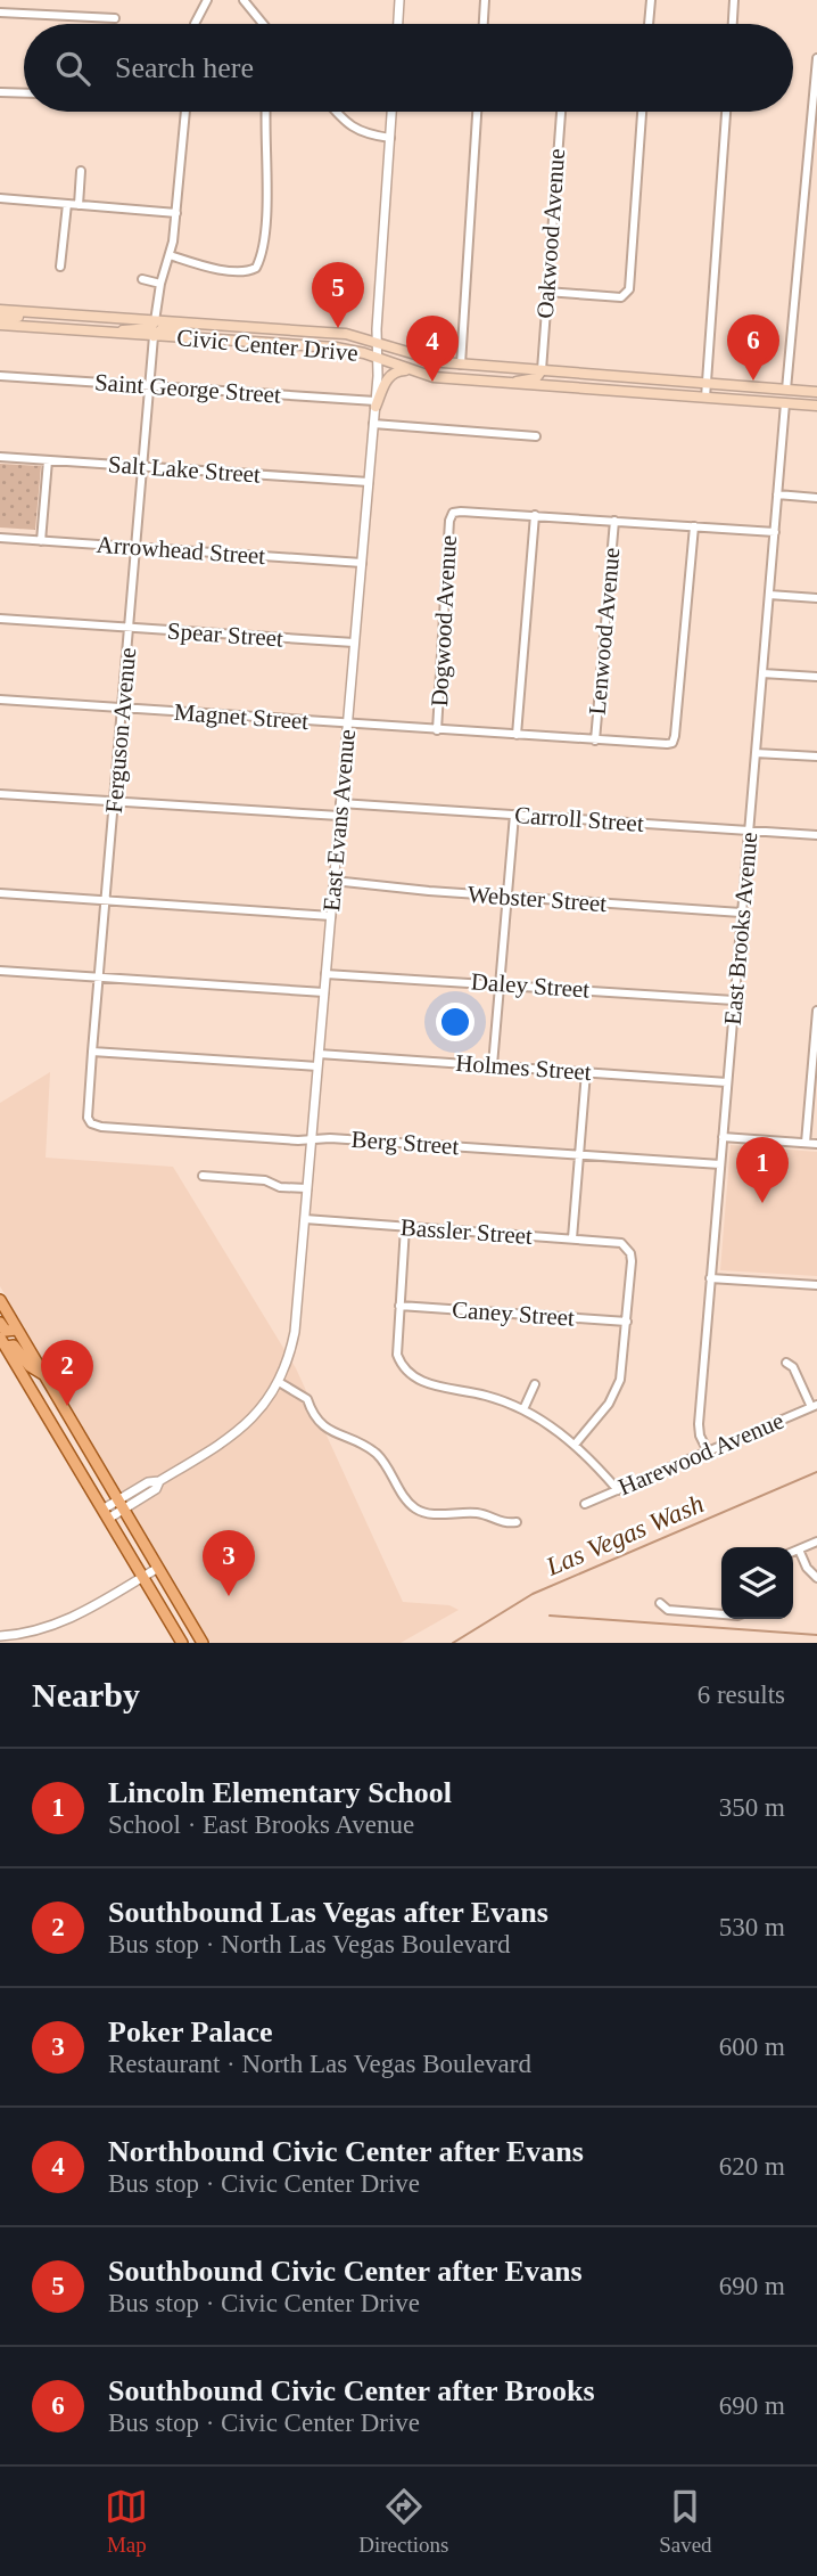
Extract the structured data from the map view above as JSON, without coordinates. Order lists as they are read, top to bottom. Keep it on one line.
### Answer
{"streets":{"main road":["Civic Center Drive"],"street":["Oakwood Avenue","Saint George Street","Salt Lake Street","Arrowhead Street","Dogwood Avenue","Lenwood Avenue","Spear Street","Magnet Street","Ferguson Avenue","Carroll Street","East Evans Avenue","Webster Street","East Brooks Avenue","Daley Street","Holmes Street","Berg Street","Bassler Street","Caney Street","Harewood Avenue"]},"crossings":[["Oakwood Avenue","Civic Center Drive"],["Civic Center Drive","Ferguson Avenue"],["Civic Center Drive","East Evans Avenue"],["Civic Center Drive","East Brooks Avenue"],["Saint George Street","Ferguson Avenue"],["Saint George Street","East Evans Avenue"],["Salt Lake Street","Ferguson Avenue"],["Salt Lake Street","East Evans Avenue"],["Arrowhead Street","Ferguson Avenue"],["Arrowhead Street","East Evans Avenue"],["Dogwood Avenue","Magnet Street"],["Lenwood Avenue","Magnet Street"],["Spear Street","Ferguson Avenue"],["Spear Street","East Evans Avenue"],["Magnet Street","Ferguson Avenue"],["Magnet Street","East Evans Avenue"],["Ferguson Avenue","Berg Street"],["Carroll Street","East Evans Avenue"],["Carroll Street","East Brooks Avenue"],["East Evans Avenue","Webster Street"],["East Evans Avenue","Daley Street"],["East Evans Avenue","Holmes Street"],["East Evans Avenue","Berg Street"],["East Evans Avenue","Bassler Street"],["Webster Street","East Brooks Avenue"],["East Brooks Avenue","Daley Street"],["East Brooks Avenue","Holmes Street"],["East Brooks Avenue","Berg Street"],["East Brooks Avenue","Harewood Avenue"],["Bassler Street","Caney Street"]],"water":["Las Vegas Wash"],"page":{"search":"Search here","pins":["5","6","4","1","2","3"],"heading":["Nearby","6 results"],"list":[{"mark":"1","name":"Lincoln Elementary School","note":"School · East Brooks Avenue","value":"350 m"},{"mark":"2","name":"Southbound Las Vegas after Evans","note":"Bus stop · North Las Vegas Boulevard","value":"530 m"},{"mark":"3","name":"Poker Palace","note":"Restaurant · North Las Vegas Boulevard","value":"600 m"},{"mark":"4","name":"Northbound Civic Center after Evans","note":"Bus stop · Civic Center Drive","value":"620 m"},{"mark":"5","name":"Southbound Civic Center after Evans","note":"Bus stop · Civic Center Drive","value":"690 m"},{"mark":"6","name":"Southbound Civic Center after Brooks","note":"Bus stop · Civic Center Drive","value":"690 m"}],"nav":["Map","Directions","Saved"]}}
